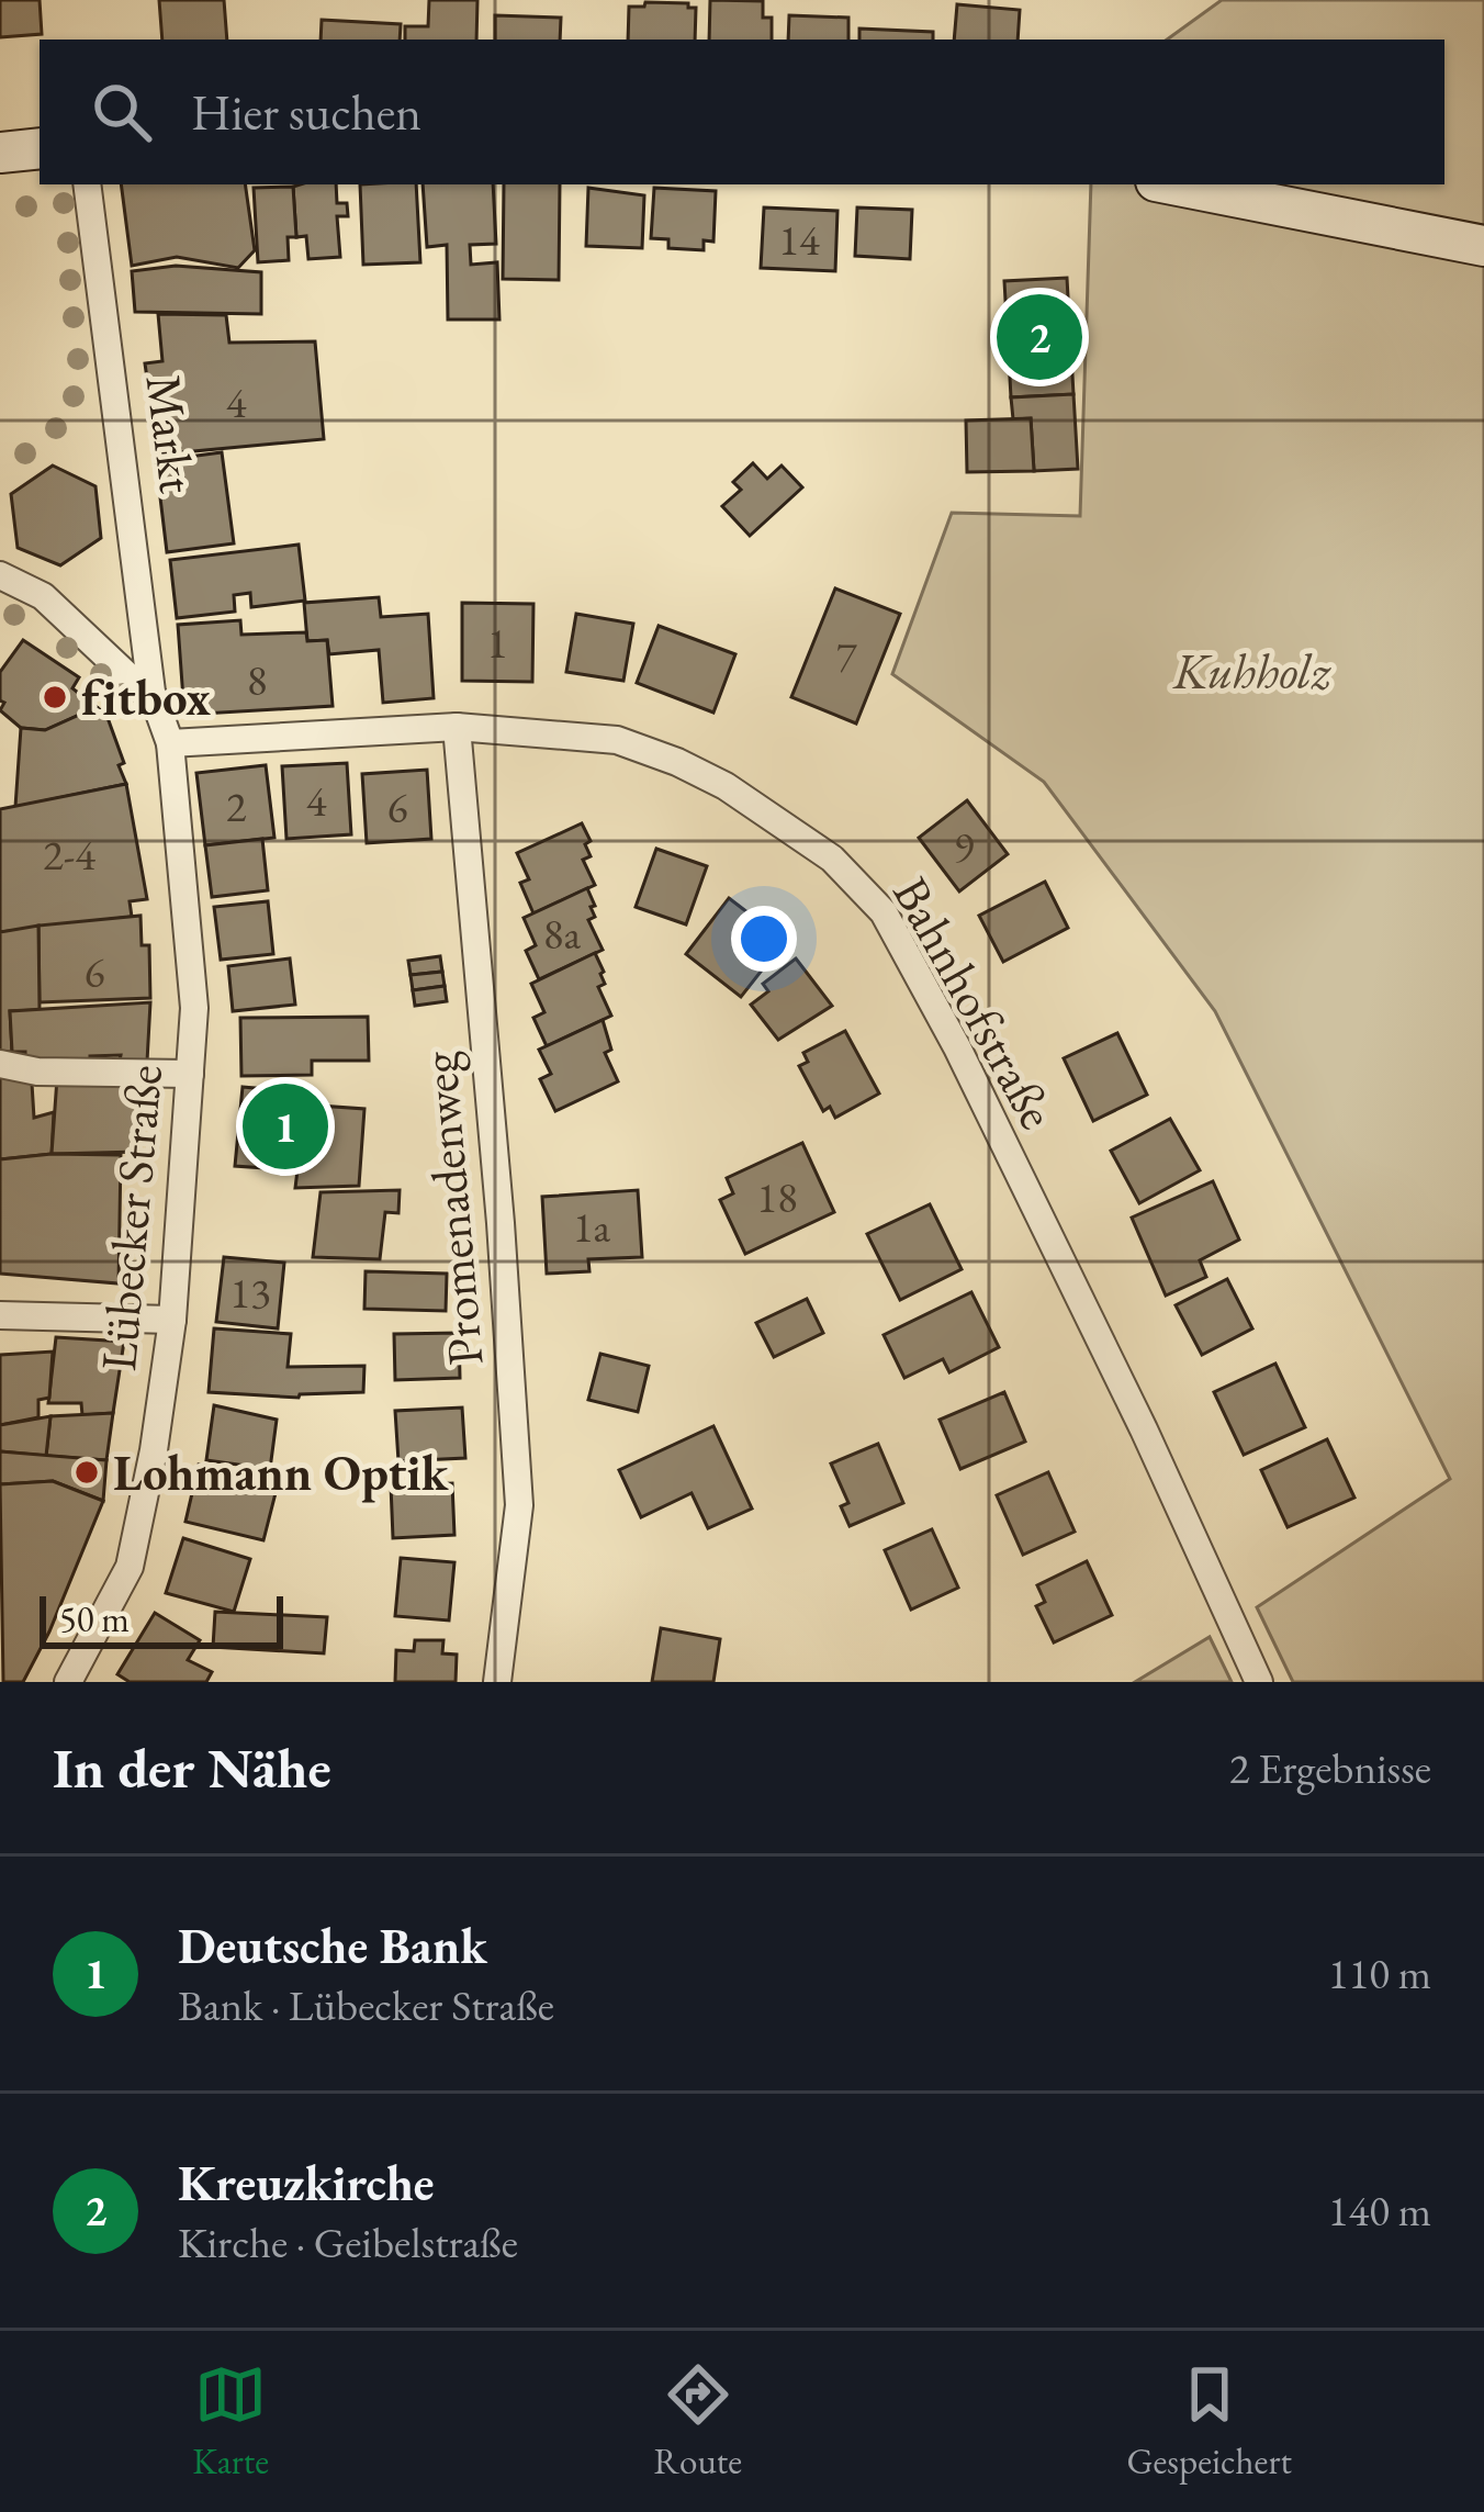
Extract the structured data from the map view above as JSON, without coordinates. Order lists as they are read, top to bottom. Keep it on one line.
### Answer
{"streets":{"street":["Markt","Bahnhofstraße","Promenadenweg","Lübecker Straße"]},"crossings":[["Markt","Bahnhofstraße"],["Markt","Lübecker Straße"],["Bahnhofstraße","Promenadenweg"],["Bahnhofstraße","Lübecker Straße"]],"parks":["Kuhholz"],"places":["fitbox","Lohmann Optik"],"house_numbers":["14","4","1","7","8","4","2","6","9","2-4","8a","6","18","1a","13"],"scale_bar":"50 m","page":{"search":"Hier suchen","pins":["2","1"],"scale":"50 m","heading":["In der Nähe","2 Ergebnisse"],"list":[{"mark":"1","name":"Deutsche Bank","note":"Bank · Lübecker Straße","value":"110 m"},{"mark":"2","name":"Kreuzkirche","note":"Kirche · Geibelstraße","value":"140 m"}],"nav":["Karte","Route","Gespeichert"]}}
